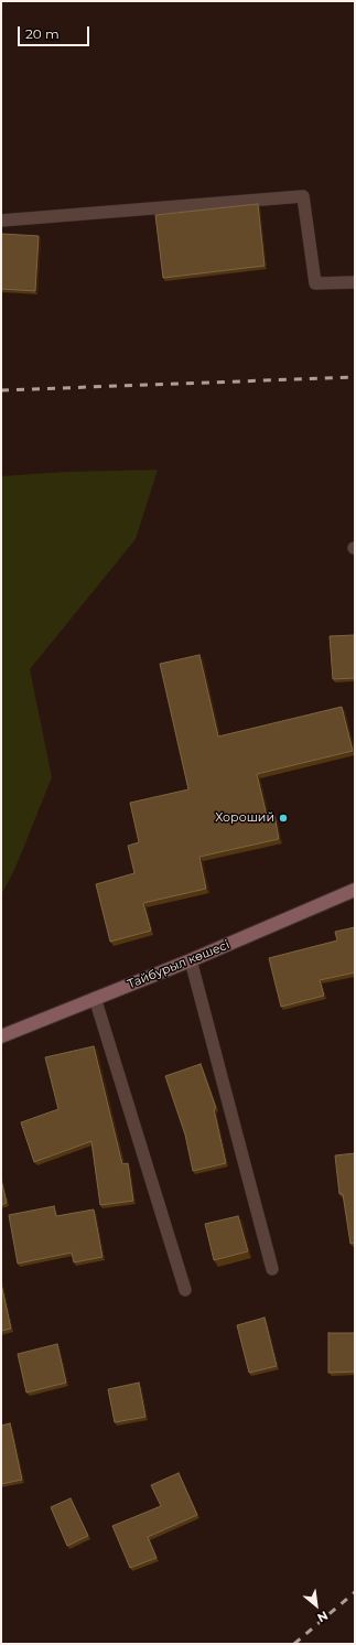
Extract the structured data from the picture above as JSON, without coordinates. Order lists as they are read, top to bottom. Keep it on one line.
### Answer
{"streets":{"main road":["Тайбурыл көшесі"]},"places":["Хороший"],"scale_bar":"20 m","north":"bottom right"}
